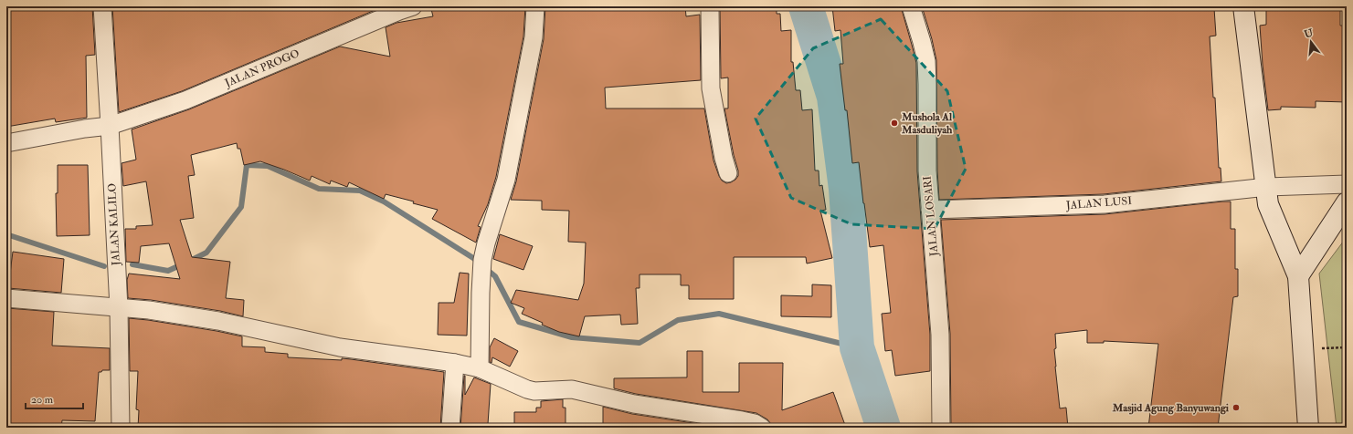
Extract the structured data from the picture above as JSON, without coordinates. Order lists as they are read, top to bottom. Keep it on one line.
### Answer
{"streets":{"street":["JALAN PROGO","JALAN LUSI","JALAN LOSARI","JALAN KALILO"]},"crossings":[["JALAN PROGO","JALAN KALILO"],["JALAN LUSI","JALAN LOSARI"]],"places":["Mushola Al Masduliyah","Masjid Agung Banyuwangi"],"scale_bar":"20 m","north":"top"}
